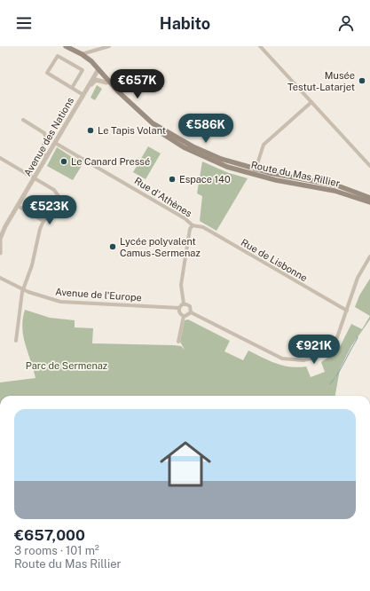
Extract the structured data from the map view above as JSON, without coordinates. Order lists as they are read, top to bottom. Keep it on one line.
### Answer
{"streets":{"main road":["Route du Mas Rillier"],"street":["Avenue des Nations","Rue d'Athènes","Rue de Lisbonne","Avenue de l'Europe"]},"crossings":[["Avenue des Nations","Route du Mas Rillier"],["Avenue des Nations","Rue d'Athènes"],["Rue d'Athènes","Rue de Lisbonne"],["Rue d'Athènes","Avenue de l'Europe"]],"parks":["Parc de Sermenaz"],"places":["Musée Testut-Latarjet","Le Tapis Volant","Le Canard Pressé","Espace 140","Lycée polyvalent Camus-Sermenaz"],"page":{"header":"Habito","price":["€657K","€586K","€523K","€921K"],"list":[{"name":"€657,000","note":"3 rooms · 101 m² · Route du Mas Rillier"}]}}
